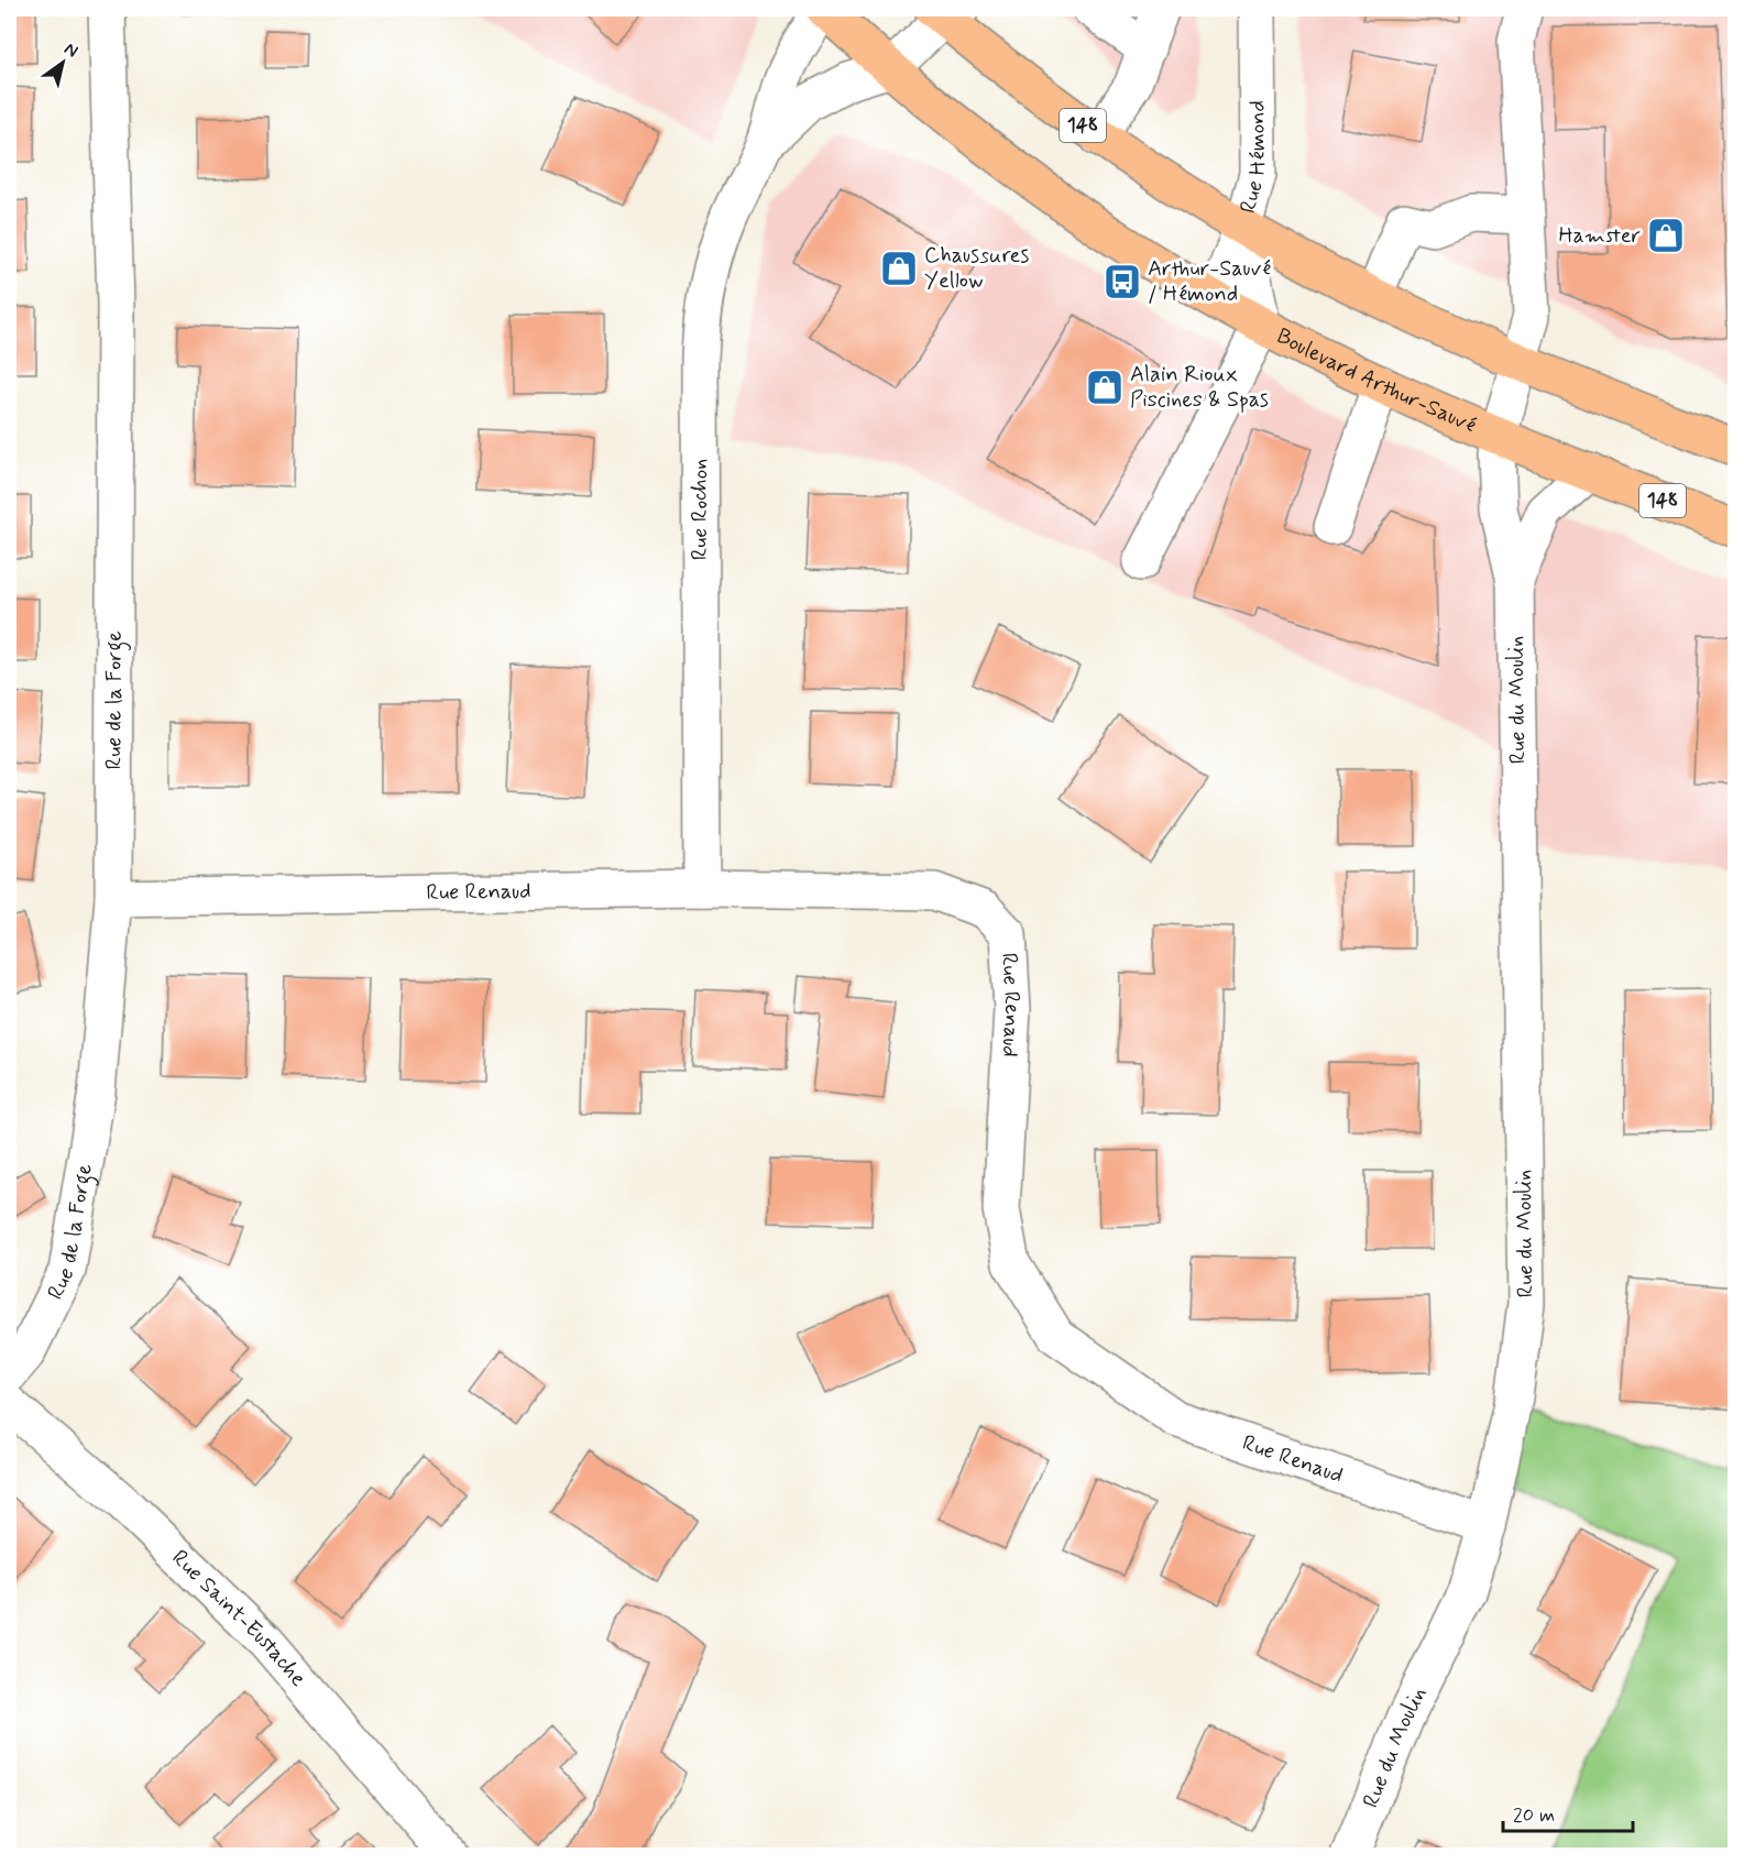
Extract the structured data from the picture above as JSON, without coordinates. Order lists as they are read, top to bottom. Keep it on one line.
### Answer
{"streets":{"main road":["148","Boulevard Arthur-Sauvé"],"street":["Rue Hémond","Rue Rochon","Rue du Moulin","Rue de la Forge","Rue Renaud","Rue Saint-Eustache"]},"crossings":[["148","Rue Hémond"],["148","Rue du Moulin"],["Rue Hémond","Boulevard Arthur-Sauvé"],["Boulevard Arthur-Sauvé","Rue Rochon"],["Boulevard Arthur-Sauvé","Rue du Moulin"],["Rue Rochon","Rue Renaud"],["Rue du Moulin","Rue Renaud"],["Rue de la Forge","Rue Renaud"]],"places":{"shop":["Hamster","Chaussures Yellow","Alain Rioux Piscines & Spas"],"bus stop":["Arthur-Sauvé / Hémond"]},"scale_bar":"20 m","north":"top right"}
